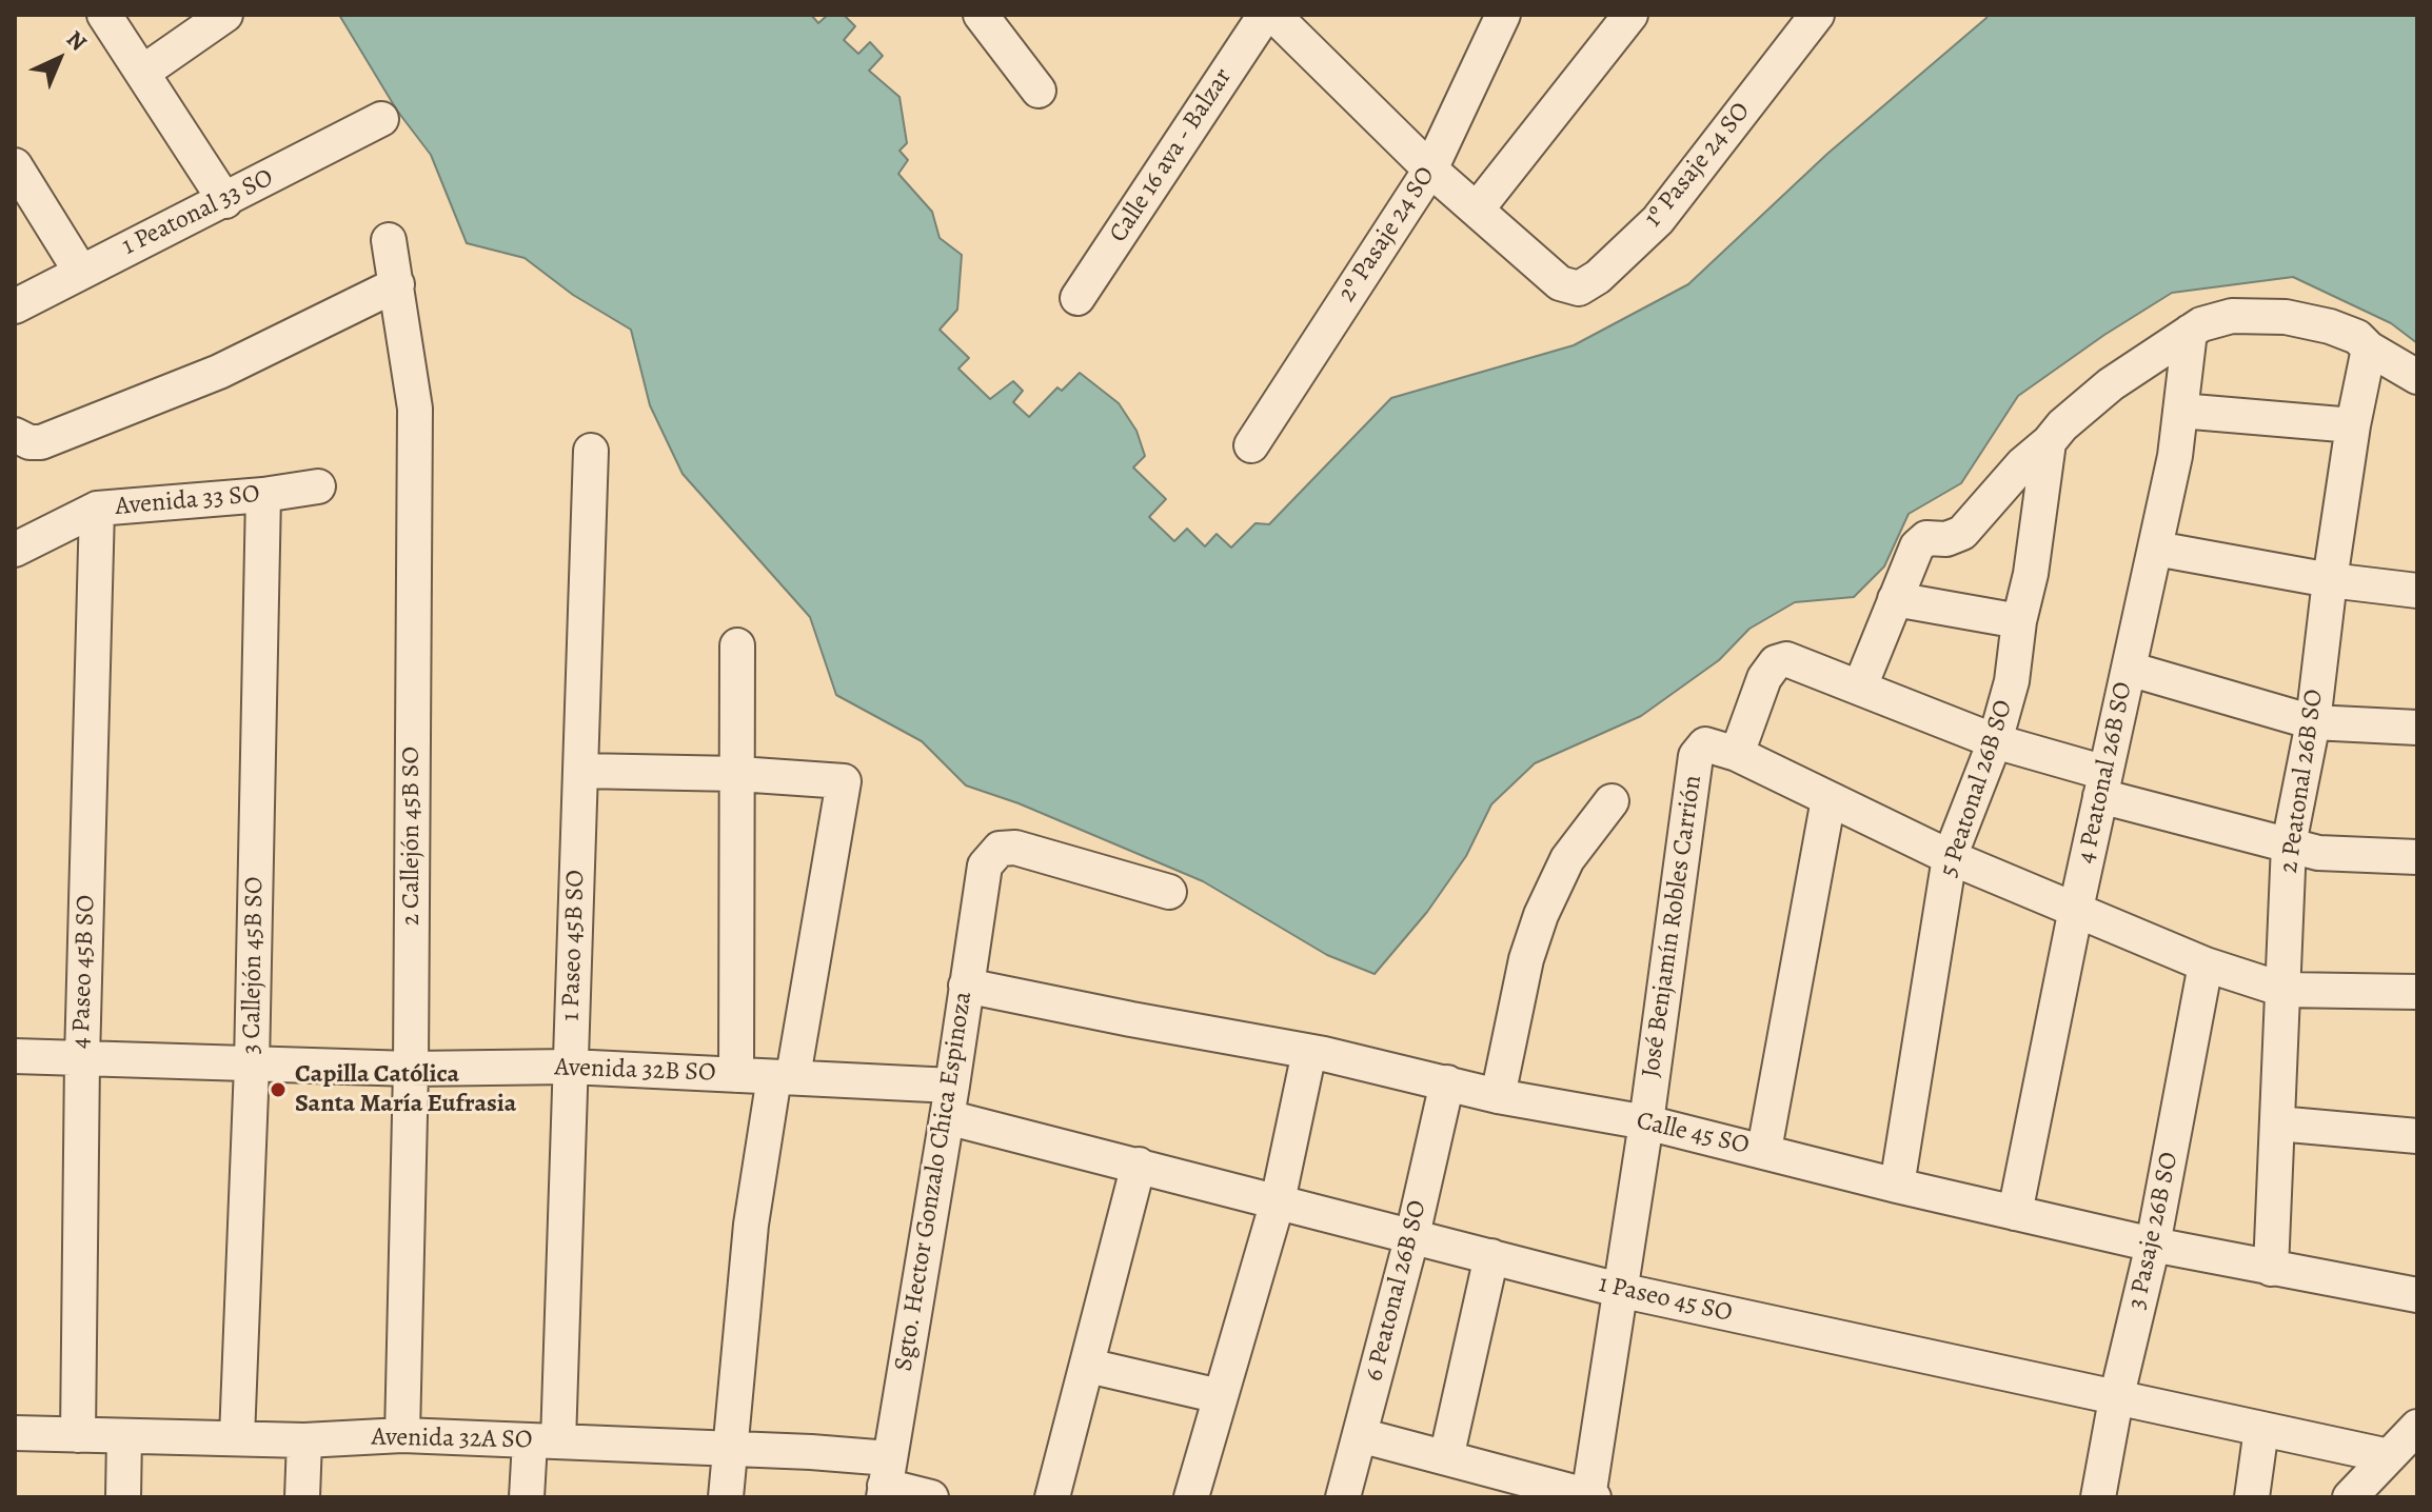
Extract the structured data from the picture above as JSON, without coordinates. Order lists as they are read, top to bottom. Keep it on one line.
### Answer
{"streets":{"street":["Calle 16 ava - Balzar","1º Pasaje 24 SO","1 Peatonal 33 SO","2º Pasaje 24 SO","Avenida 33 SO","4 Peatonal 26B SO","2 Peatonal 26B SO","5 Peatonal 26B SO","2 Callejón 45B SO","José Benjamín Robles Carrión","1 Paseo 45B SO","3 Callejón 45B SO","4 Paseo 45B SO","Avenida 32B SO","Calle 45 SO","Sgto. Hector Gonzalo Chica Espinoza","3 Pasaje 26B SO","6 Peatonal 26B SO","1 Paseo 45 SO","Avenida 32A SO"]},"crossings":[["Avenida 33 SO","3 Callejón 45B SO"],["Avenida 33 SO","4 Paseo 45B SO"],["4 Peatonal 26B SO","Calle 45 SO"],["2 Peatonal 26B SO","Calle 45 SO"],["5 Peatonal 26B SO","Calle 45 SO"],["2 Callejón 45B SO","Avenida 32B SO"],["2 Callejón 45B SO","Avenida 32A SO"],["José Benjamín Robles Carrión","Calle 45 SO"],["José Benjamín Robles Carrión","1 Paseo 45 SO"],["1 Paseo 45B SO","Avenida 32B SO"],["1 Paseo 45B SO","Avenida 32A SO"],["3 Callejón 45B SO","Avenida 32B SO"],["3 Callejón 45B SO","Avenida 32A SO"],["4 Paseo 45B SO","Avenida 32B SO"],["4 Paseo 45B SO","Avenida 32A SO"],["Avenida 32B SO","Sgto. Hector Gonzalo Chica Espinoza"],["Avenida 32B SO","1 Paseo 45 SO"],["Calle 45 SO","Sgto. Hector Gonzalo Chica Espinoza"],["Calle 45 SO","3 Pasaje 26B SO"],["Calle 45 SO","6 Peatonal 26B SO"],["Sgto. Hector Gonzalo Chica Espinoza","1 Paseo 45 SO"],["Sgto. Hector Gonzalo Chica Espinoza","Avenida 32A SO"],["3 Pasaje 26B SO","1 Paseo 45 SO"],["6 Peatonal 26B SO","1 Paseo 45 SO"]],"places":["Capilla Católica Santa María Eufrasia"],"north":"top right"}
